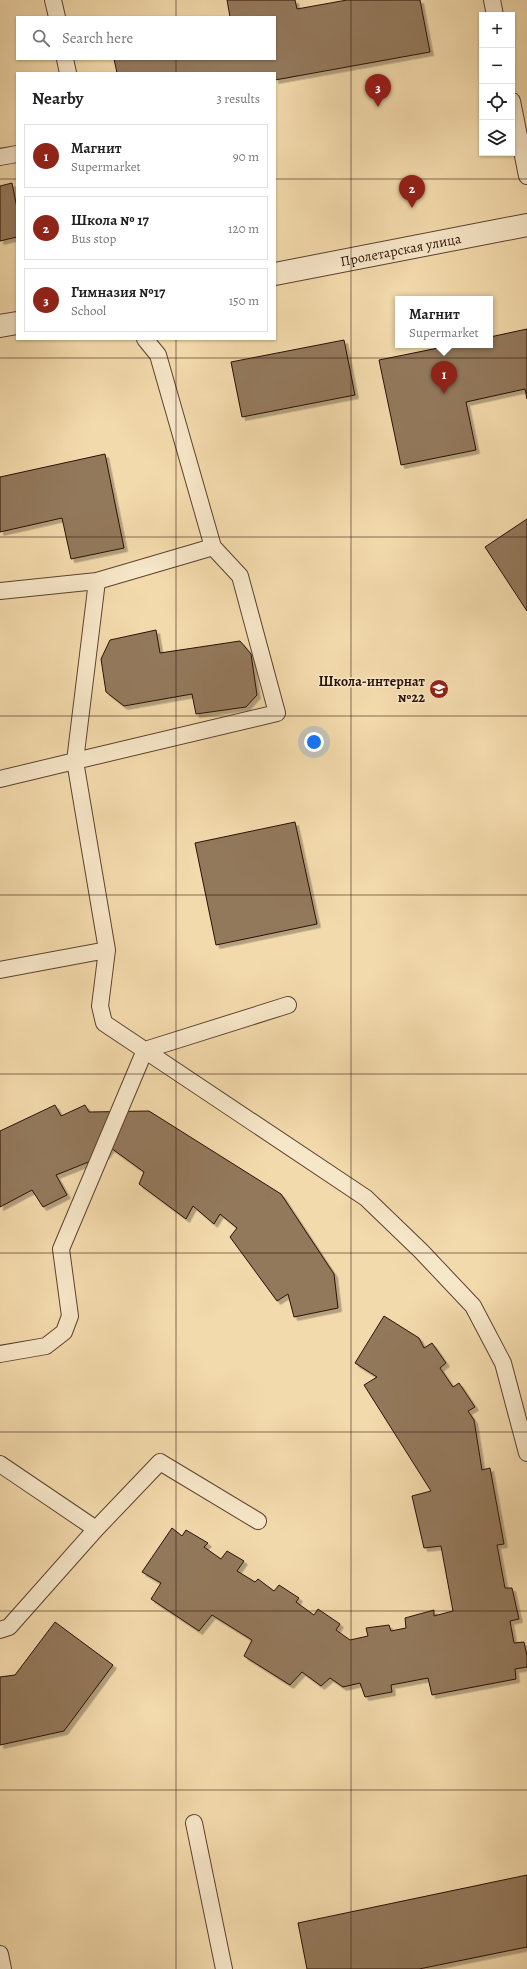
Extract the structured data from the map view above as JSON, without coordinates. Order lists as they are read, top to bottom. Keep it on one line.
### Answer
{"streets":{"street":["Пролетарская улица"]},"places":{"school or university":["Школа-интернат №22"]},"page":{"map_buttons":["+","−"],"search":"Search here","heading":["Nearby","3 results"],"pins":["3","2","1"],"list":[{"mark":"1","name":"Магнит","note":"Supermarket","value":"90 m"},{"mark":"2","name":"Школа № 17","note":"Bus stop","value":"120 m"},{"mark":"3","name":"Гимназия №17","note":"School","value":"150 m"}],"popup":["Магнит","Supermarket"]}}
